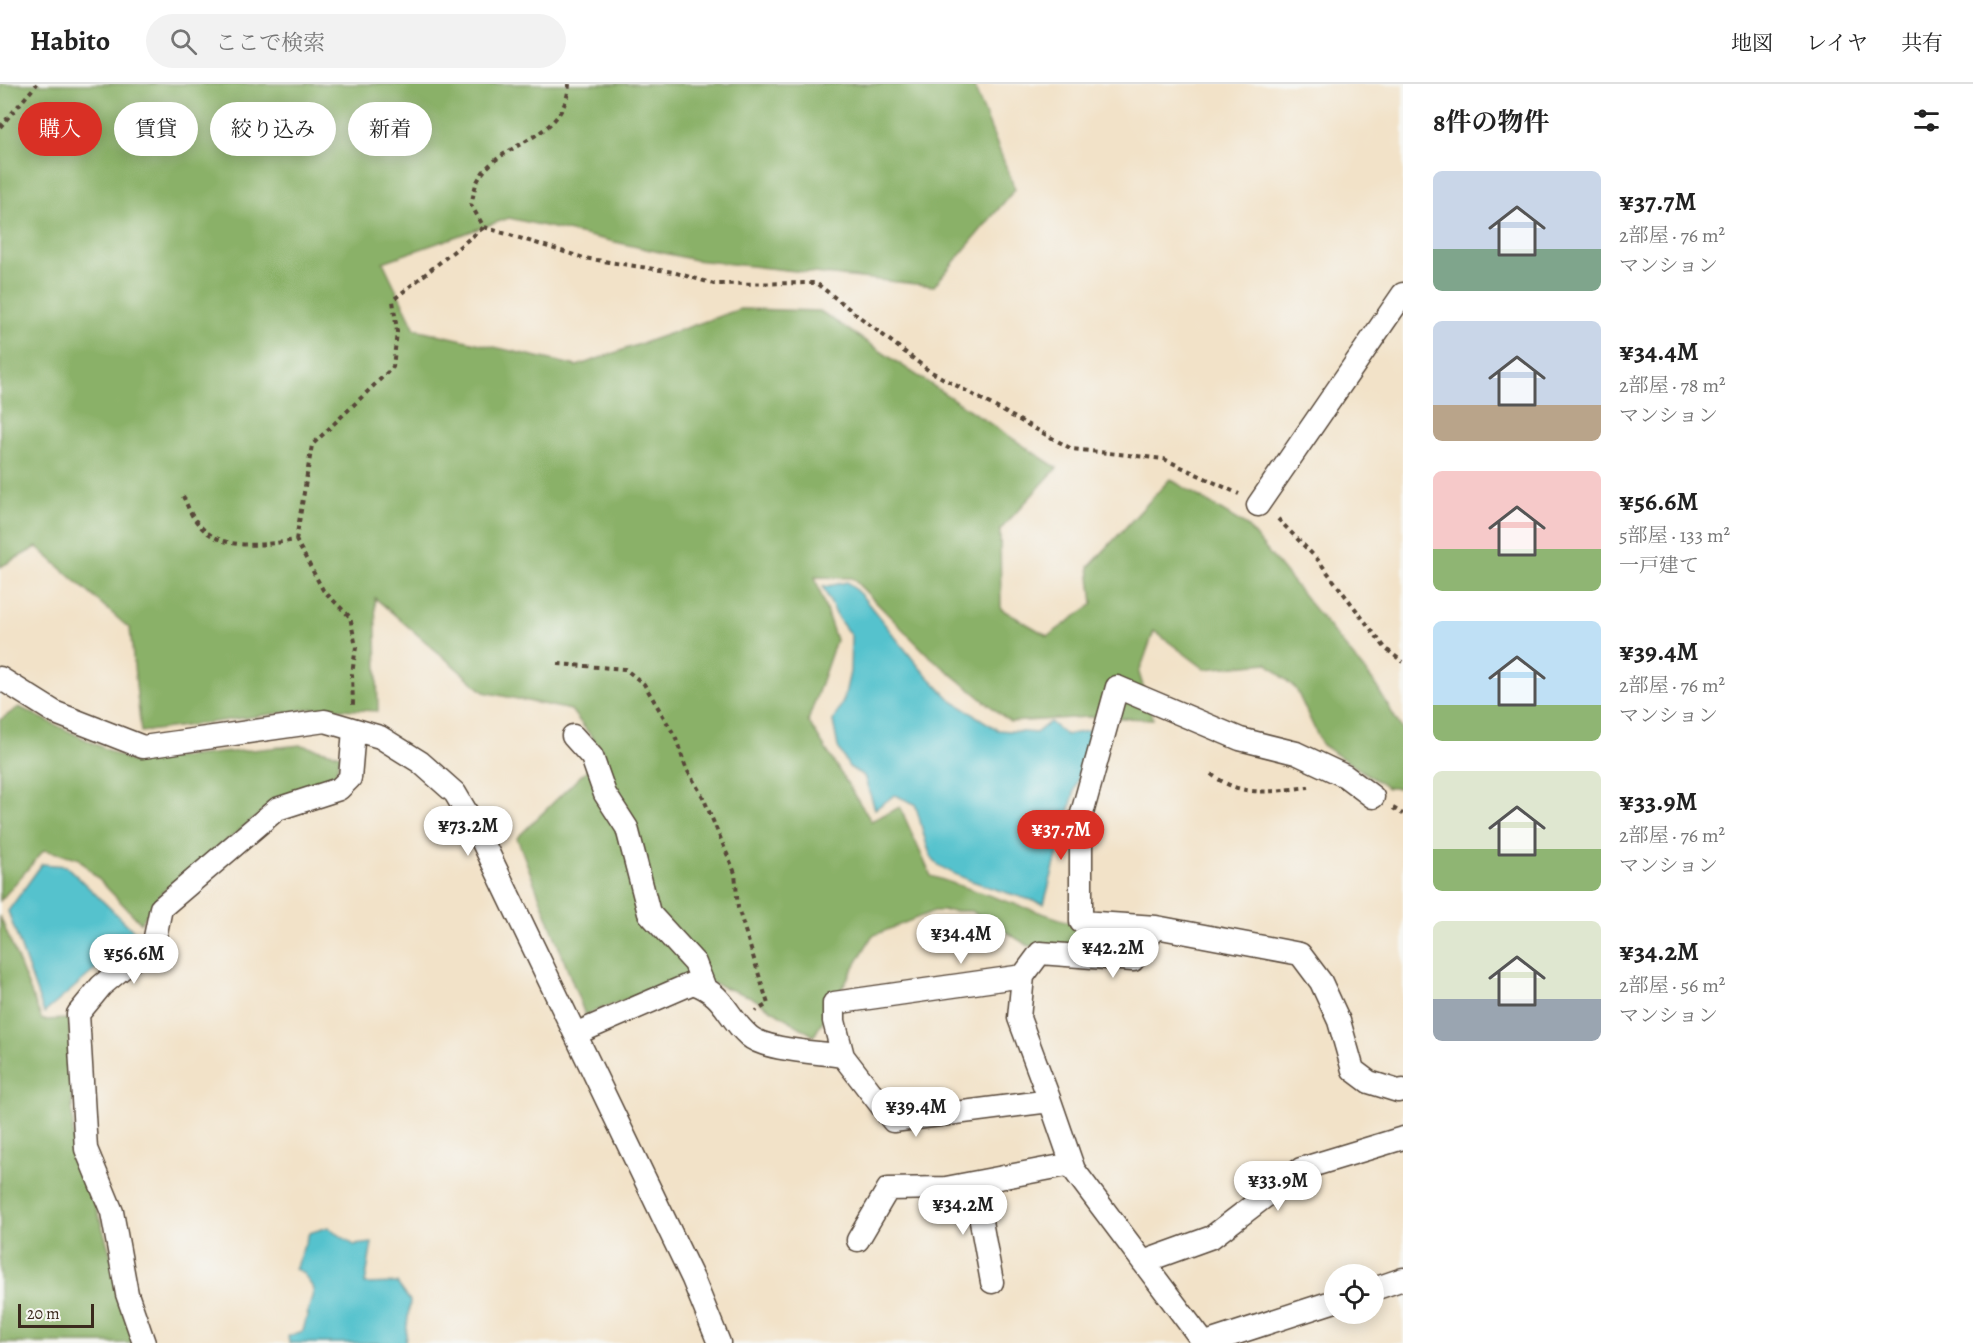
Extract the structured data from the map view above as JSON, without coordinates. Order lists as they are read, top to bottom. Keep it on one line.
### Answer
{"scale_bar":"20 m","page":{"header":"Habito","search":"ここで検索","nav":["地図","レイヤ","共有"],"heading":"8件の物件","chip":["購入","賃貸","絞り込み","新着"],"list":[{"name":"¥37.7M","note":"2部屋 · 76 m² · マンション"},{"name":"¥34.4M","note":"2部屋 · 78 m² · マンション"},{"name":"¥56.6M","note":"5部屋 · 133 m² · 一戸建て"},{"name":"¥39.4M","note":"2部屋 · 76 m² · マンション"},{"name":"¥33.9M","note":"2部屋 · 76 m² · マンション"},{"name":"¥34.2M","note":"2部屋 · 56 m² · マンション"}],"price":["¥73.2M","¥37.7M","¥34.4M","¥42.2M","¥56.6M","¥39.4M","¥33.9M","¥34.2M"],"scale":"20 m"}}
